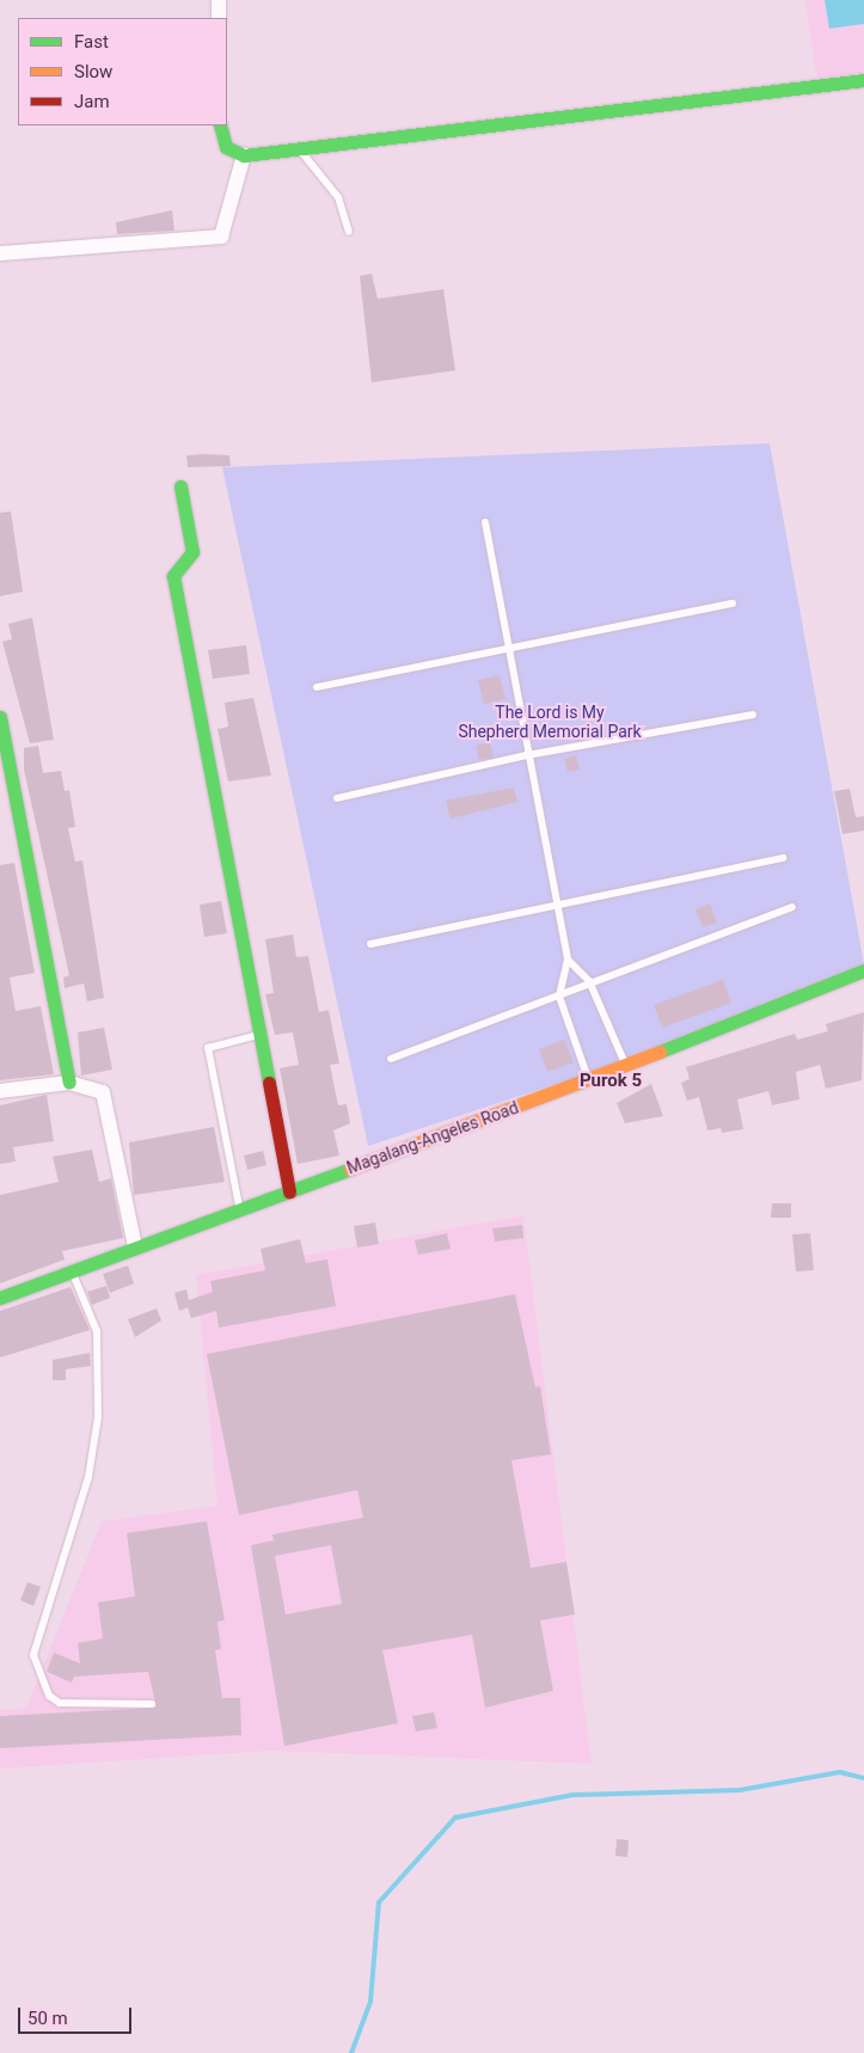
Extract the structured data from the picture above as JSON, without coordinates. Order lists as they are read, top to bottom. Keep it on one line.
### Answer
{"streets":{"street":["Magalang-Angeles Road"]},"districts":["Purok 5"],"parks":["The Lord is My Shepherd Memorial Park"],"legend":["Fast","Slow","Jam"],"scale_bar":"50 m"}
